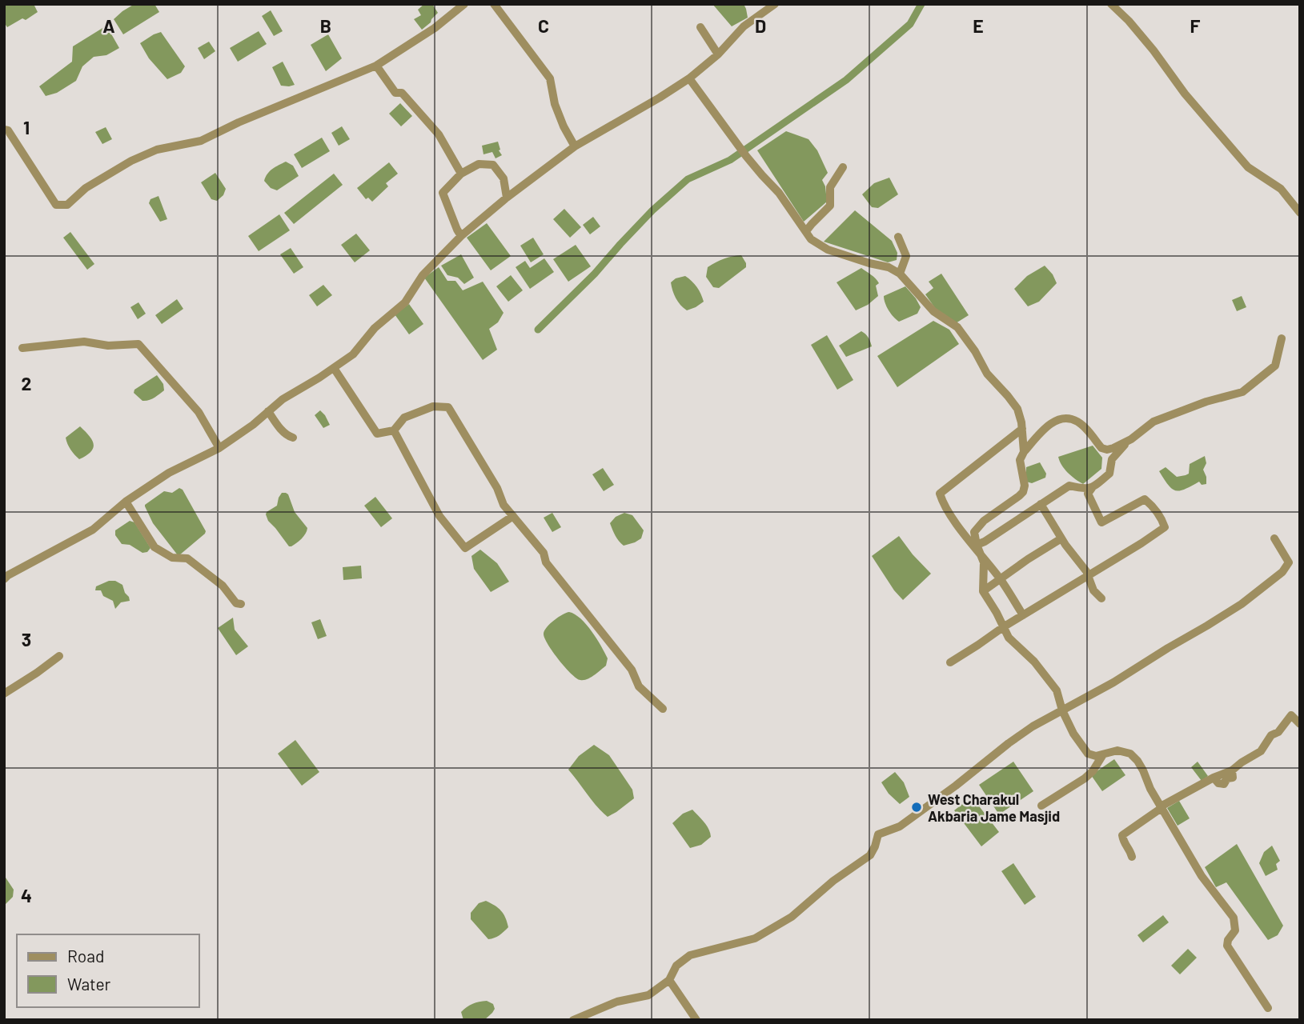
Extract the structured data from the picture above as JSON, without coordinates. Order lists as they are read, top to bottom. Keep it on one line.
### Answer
{"places":["West Charakul Akbaria Jame Masjid"],"legend":["Road","Water"],"grid":{"columns":["A","B","C","D","E","F"],"rows":["1","2","3","4"]}}
